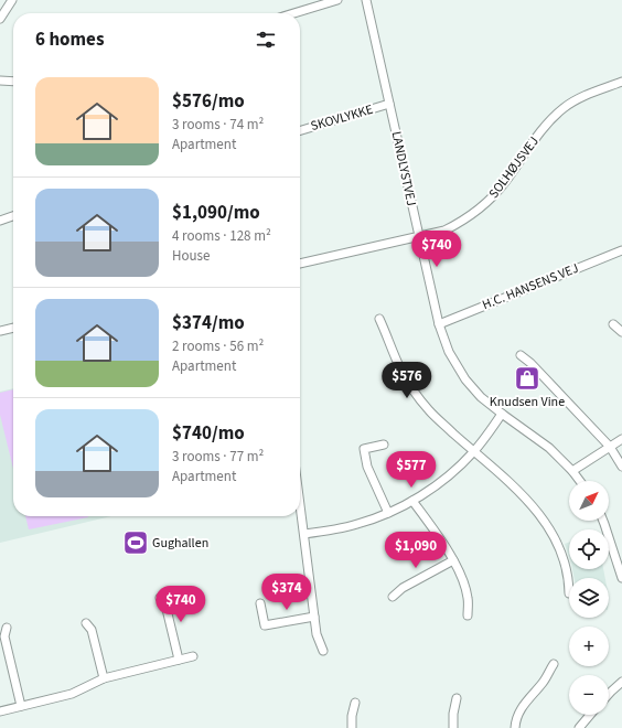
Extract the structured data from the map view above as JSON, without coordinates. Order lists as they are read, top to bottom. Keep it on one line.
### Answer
{"streets":{"street":["SKOVLYKKE","SOLHØJSVEJ","LANDLYSTVEJ","H.C. HANSENS VEJ"]},"crossings":[["SKOVLYKKE","LANDLYSTVEJ"],["SOLHØJSVEJ","LANDLYSTVEJ"],["LANDLYSTVEJ","H.C. HANSENS VEJ"]],"places":{"shop":["Knudsen Vine"],"sports":["Gughallen"]},"north":"top right","page":{"heading":"6 homes","list":[{"name":"$576/mo","note":"3 rooms · 74 m² · Apartment"},{"name":"$1,090/mo","note":"4 rooms · 128 m² · House"},{"name":"$374/mo","note":"2 rooms · 56 m² · Apartment"},{"name":"$740/mo","note":"3 rooms · 77 m² · Apartment"}],"price":["$740","$576","$577","$1,090","$374","$740"],"map_buttons":["+","−"]}}
